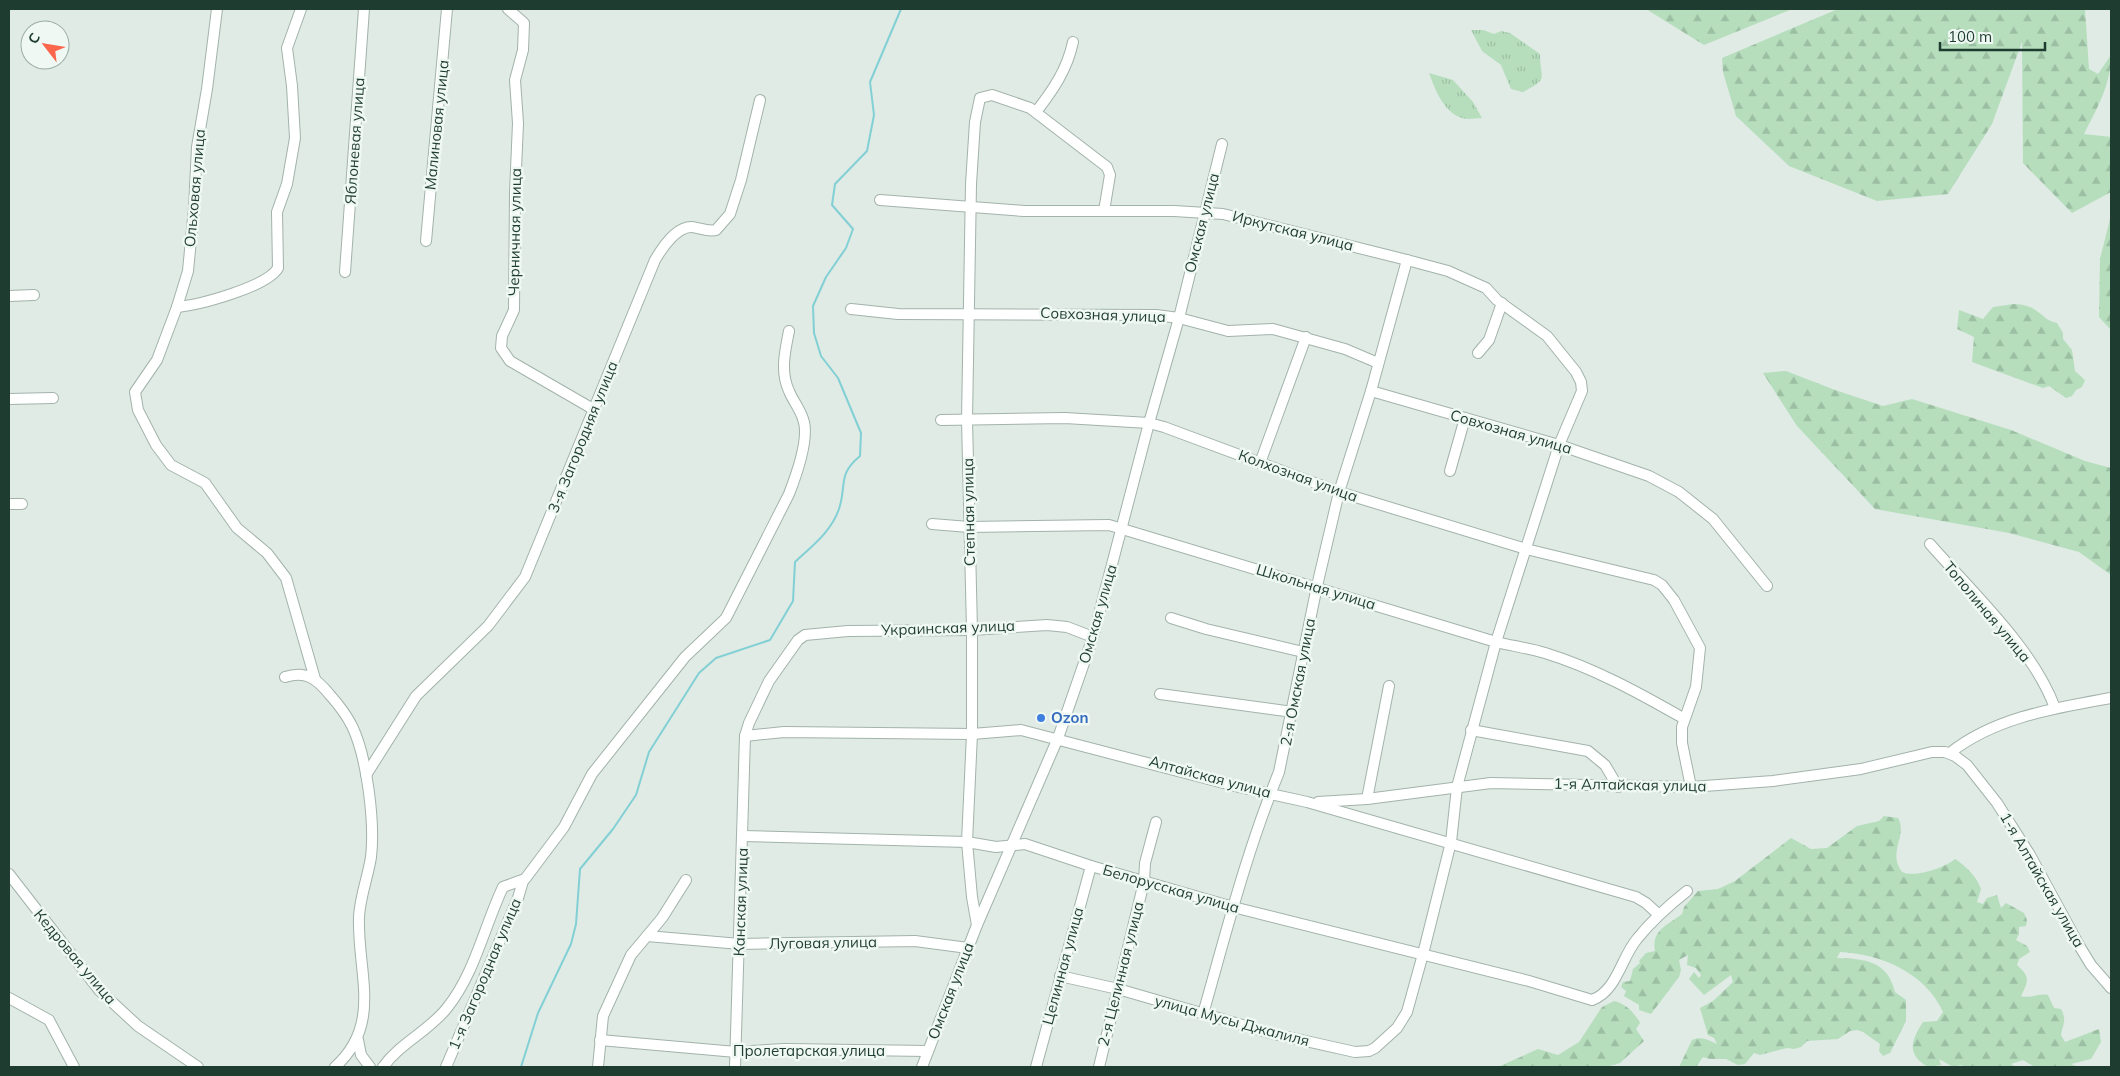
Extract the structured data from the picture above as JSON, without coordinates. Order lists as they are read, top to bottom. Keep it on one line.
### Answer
{"streets":{"street":["Малиновая улица","Яблоневая улица","Ольховая улица","Омская улица","Иркутская улица","Черничная улица","Совхозная улица","3-я Загородняя улица","Колхозная улица","Степная улица","Школьная улица","Тополиная улица","Украинская улица","2-я Омская улица","Алтайская улица","1-я Алтайская улица","Белорусская улица","Канская улица","Луговая улица","Кедровая улица","Целинная улица","1-я Загородная улица","2-я Целинная улица","улица Мусы Джалиля","Пролетарская улица"]},"crossings":[["Омская улица","Иркутская улица"],["Омская улица","Совхозная улица"],["Омская улица","Колхозная улица"],["Омская улица","Степная улица"],["Омская улица","Школьная улица"],["Омская улица","Украинская улица"],["Омская улица","Алтайская улица"],["Омская улица","Белорусская улица"],["Омская улица","Луговая улица"],["Омская улица","Пролетарская улица"],["Иркутская улица","Степная улица"],["Иркутская улица","2-я Омская улица"],["Иркутская улица","улица Мусы Джалиля"],["Черничная улица","3-я Загородняя улица"],["Совхозная улица","Степная улица"],["Совхозная улица","2-я Омская улица"],["Совхозная улица","улица Мусы Джалиля"],["Колхозная улица","Степная улица"],["Колхозная улица","Школьная улица"],["Колхозная улица","2-я Омская улица"],["Колхозная улица","улица Мусы Джалиля"],["Степная улица","Школьная улица"],["Степная улица","Украинская улица"],["Степная улица","Алтайская улица"],["Степная улица","Белорусская улица"],["Школьная улица","2-я Омская улица"],["Школьная улица","улица Мусы Джалиля"],["Украинская улица","Канская улица"],["2-я Омская улица","Алтайская улица"],["2-я Омская улица","Белорусская улица"],["2-я Омская улица","улица Мусы Джалиля"],["Алтайская улица","1-я Алтайская улица"],["Алтайская улица","Белорусская улица"],["Алтайская улица","Канская улица"],["Алтайская улица","улица Мусы Джалиля"],["1-я Алтайская улица","улица Мусы Джалиля"],["Белорусская улица","Канская улица"],["Белорусская улица","Целинная улица"],["Белорусская улица","2-я Целинная улица"],["Белорусская улица","улица Мусы Джалиля"],["Канская улица","Луговая улица"],["Канская улица","Пролетарская улица"],["Целинная улица","улица Мусы Джалиля"],["2-я Целинная улица","улица Мусы Джалиля"]],"places":["Ozon"],"scale_bar":"100 m","north":"top left"}
